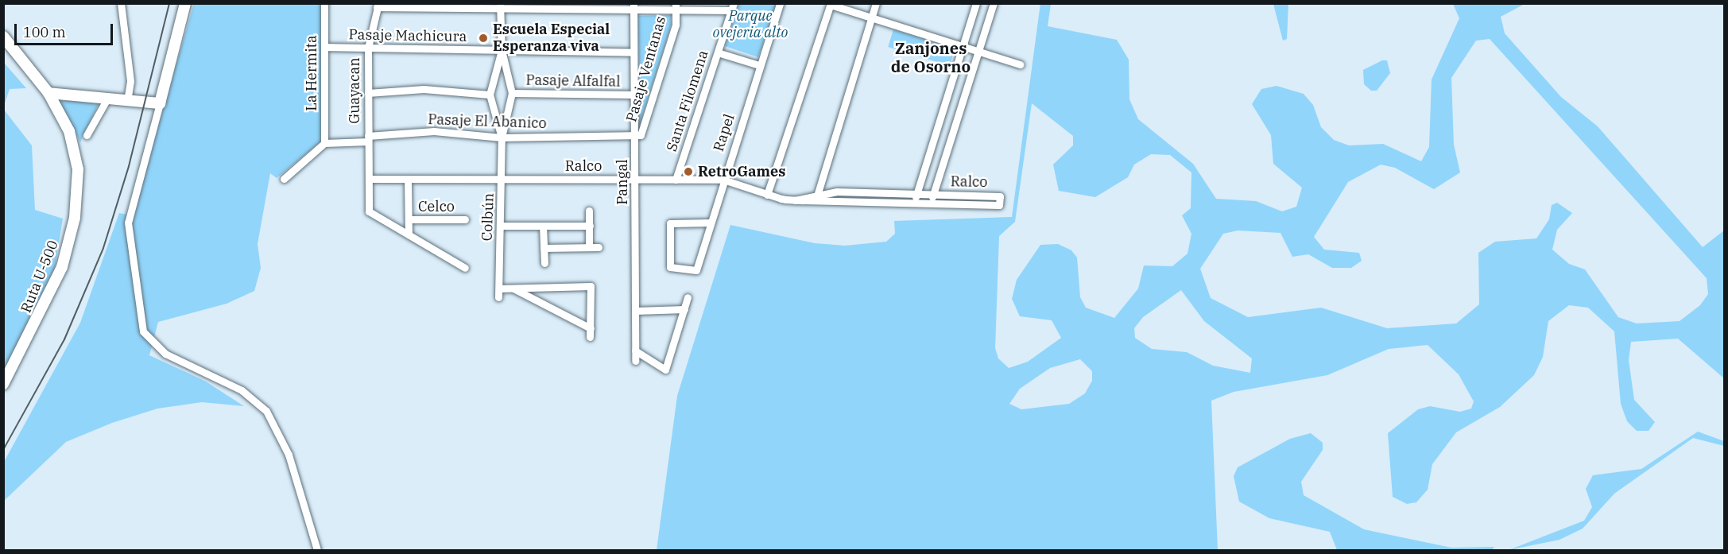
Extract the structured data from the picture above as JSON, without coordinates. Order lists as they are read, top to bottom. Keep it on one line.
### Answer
{"streets":{"street":["Pasaje Machicura","Pasaje Ventanas","La Hermita","Pasaje Alfalfal","Guayacan","Santa Filomena","Pasaje El Abanico","Rapel","Ralco","Pangal","Celco","Colbún","Ruta U-500"]},"crossings":[["Pasaje Machicura","La Hermita"],["Pasaje Machicura","Guayacan"],["Pasaje Machicura","Pangal"],["Pasaje Machicura","Colbún"],["Pasaje Ventanas","Pasaje El Abanico"],["Pasaje Ventanas","Pangal"],["Pasaje Alfalfal","Pangal"],["Pasaje Alfalfal","Colbún"],["Guayacan","Pasaje El Abanico"],["Guayacan","Ralco"],["Santa Filomena","Ralco"],["Pasaje El Abanico","Pangal"],["Pasaje El Abanico","Colbún"],["Rapel","Ralco"],["Ralco","Pangal"],["Ralco","Colbún"]],"districts":["Zanjones de Osorno"],"parks":["Parque ovejeria alto"],"places":["Escuela Especial Esperanza viva","RetroGames"],"scale_bar":"100 m"}
